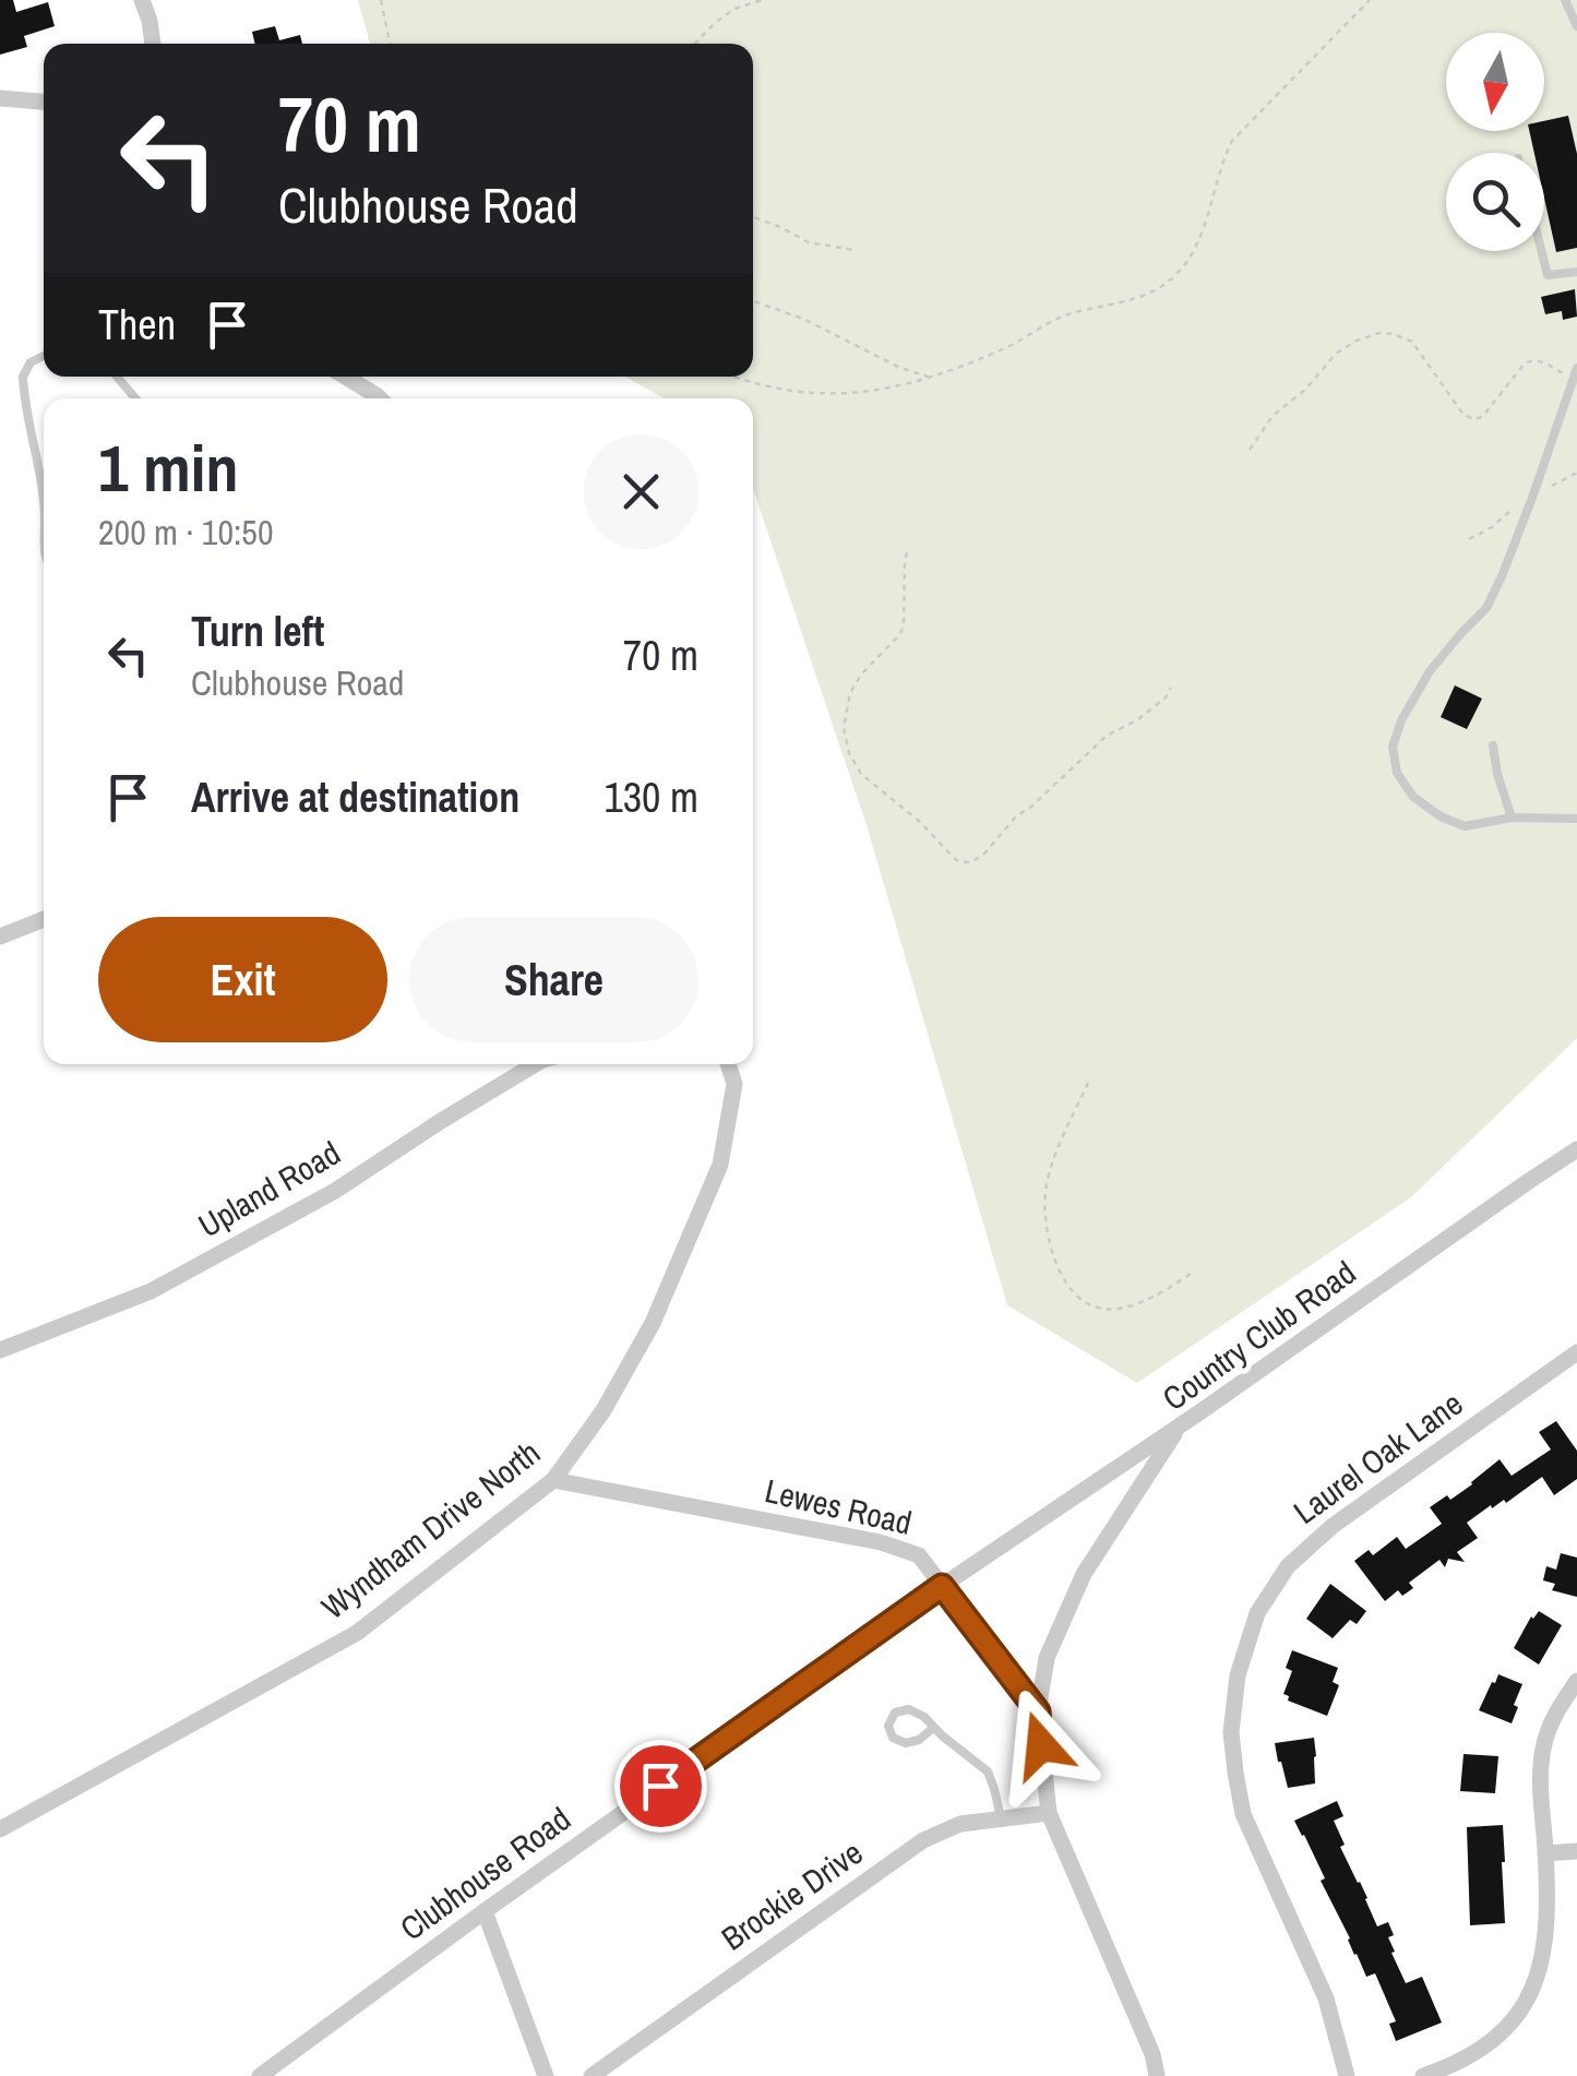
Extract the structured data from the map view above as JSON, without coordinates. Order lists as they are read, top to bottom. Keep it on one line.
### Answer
{"streets":{"street":["Upland Road","Country Club Road","Laurel Oak Lane","Lewes Road","Wyndham Drive North","Clubhouse Road","Brockie Drive"]},"crossings":[["Country Club Road","Lewes Road"],["Country Club Road","Clubhouse Road"],["Country Club Road","Brockie Drive"],["Lewes Road","Wyndham Drive North"],["Lewes Road","Clubhouse Road"]],"north":"bottom","page":{"turn":["70 m","Clubhouse Road"],"then":"Then","heading":["1 min","200 m · 10:50"],"list":[{"name":"Turn left","note":"Clubhouse Road","value":"70 m"},{"name":"Arrive at destination","value":"130 m"}],"buttons":["Exit","Share"]}}
